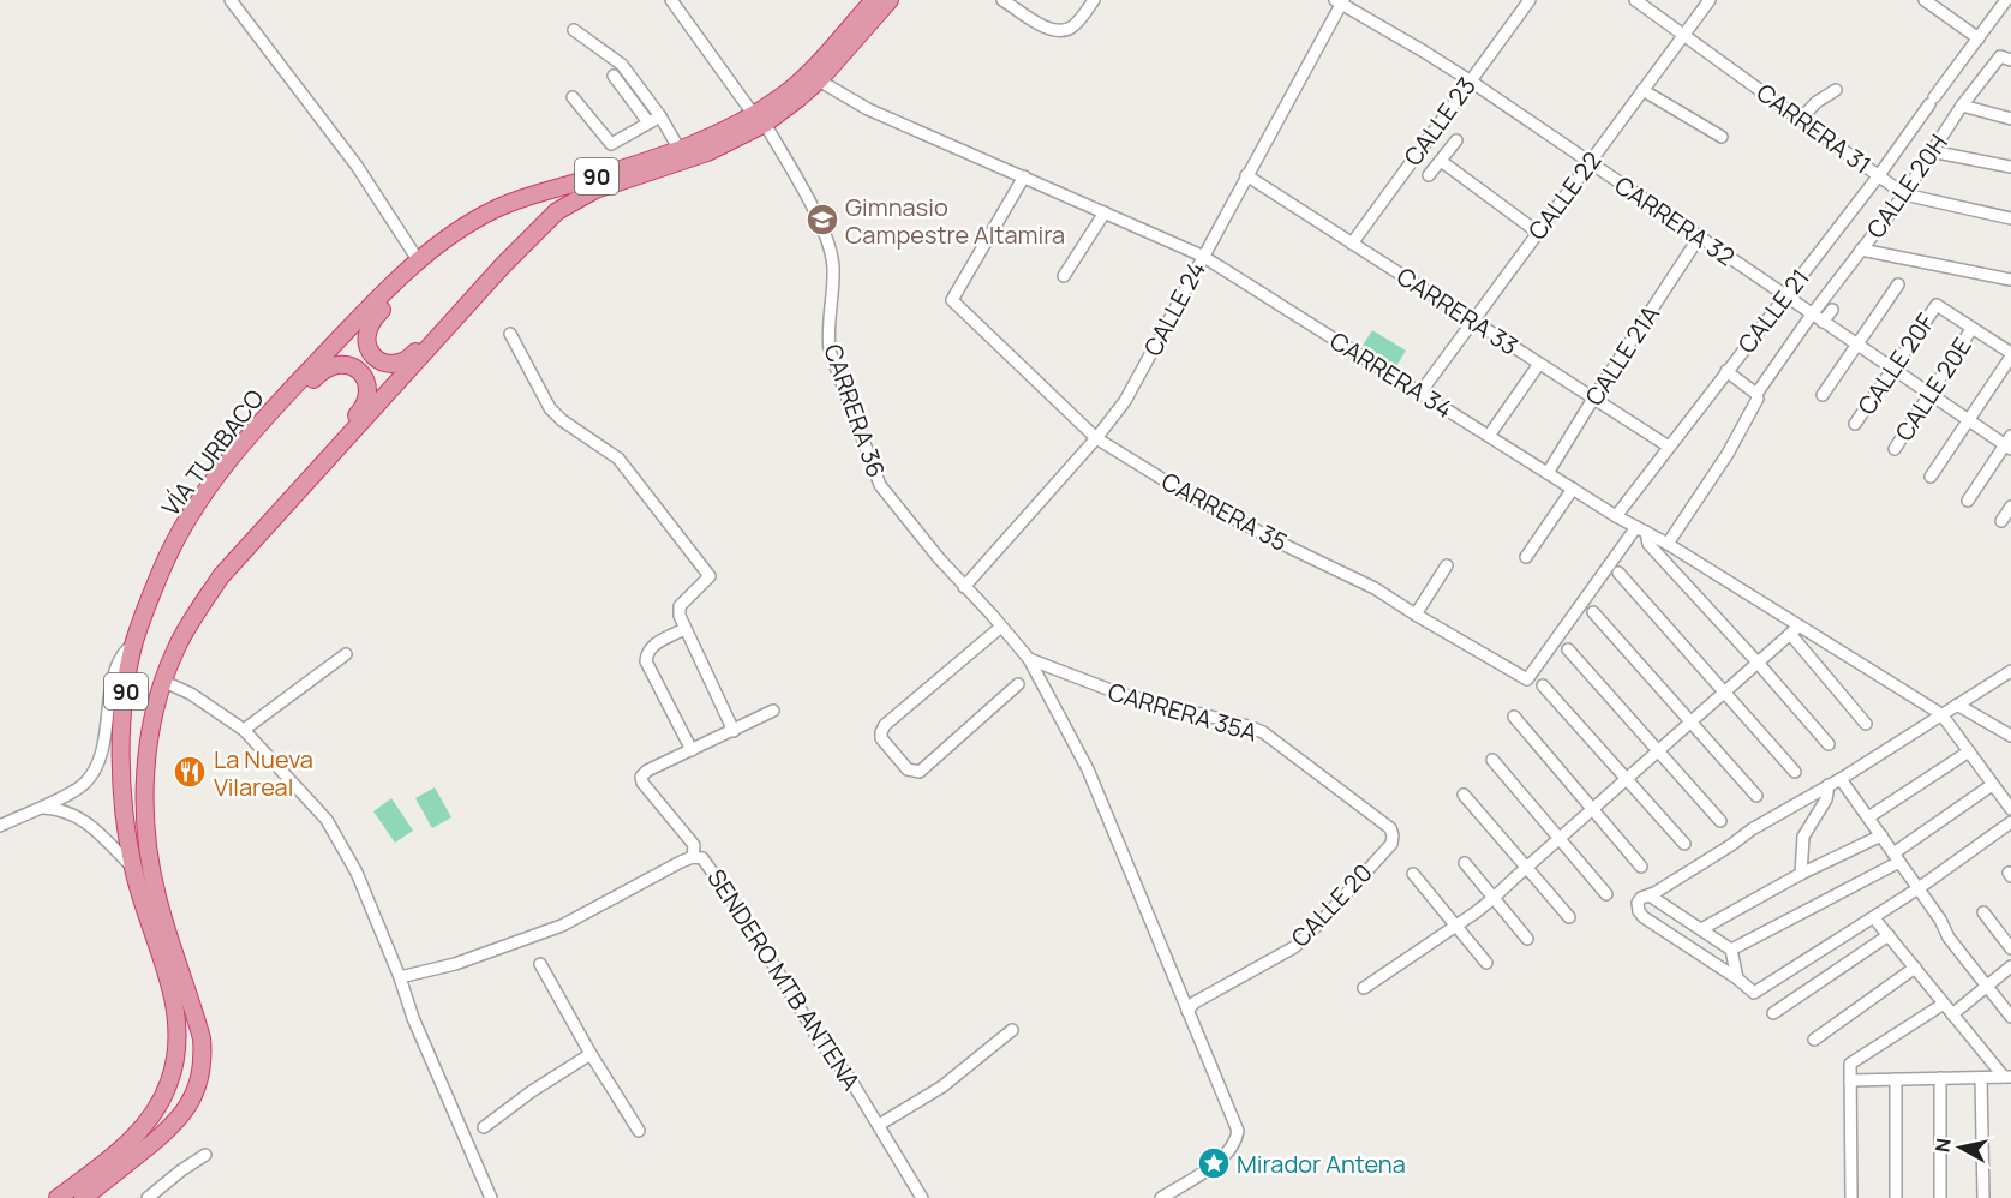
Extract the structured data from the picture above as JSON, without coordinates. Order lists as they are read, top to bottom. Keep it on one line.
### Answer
{"streets":{"highway":["90","VÍA TURBACO"],"street":["CALLE 23","CARRERA 31","CALLE 20H","CALLE 22","CARRERA 32","CALLE 24","CARRERA 33","CALLE 21","CALLE 21A","CALLE 20F","CARRERA 34","CALLE 20E","CARRERA 36","CARRERA 35","CARRERA 35A","CALLE 20","SENDERO MTB ANTENA"]},"crossings":[["CALLE 23","CARRERA 32"],["CALLE 23","CARRERA 33"],["CARRERA 31","CALLE 20H"],["CARRERA 31","CALLE 22"],["CARRERA 31","CALLE 21"],["CALLE 20H","CARRERA 32"],["CALLE 20H","CARRERA 34"],["CALLE 22","CARRERA 32"],["CALLE 22","CARRERA 33"],["CALLE 22","CARRERA 34"],["CARRERA 32","CALLE 24"],["CARRERA 32","CALLE 21"],["CARRERA 32","CALLE 21A"],["CARRERA 32","CALLE 20F"],["CARRERA 32","CALLE 20E"],["CALLE 24","CARRERA 33"],["CALLE 24","CARRERA 34"],["CALLE 24","CARRERA 36"],["CALLE 24","CARRERA 35"],["CARRERA 33","CALLE 21"],["CARRERA 33","CALLE 21A"],["CALLE 21","CARRERA 34"],["CALLE 21A","CARRERA 34"],["CALLE 20F","CALLE 20E"],["CARRERA 34","VÍA TURBACO"],["CARRERA 34","CARRERA 35"],["CARRERA 36","VÍA TURBACO"],["CARRERA 36","CARRERA 35A"],["CARRERA 35A","CALLE 20"]],"places":{"school or university":["Gimnasio Campestre Altamira"],"restaurant":["La Nueva Vilareal"],"place":["Mirador Antena"]},"north":"left"}
